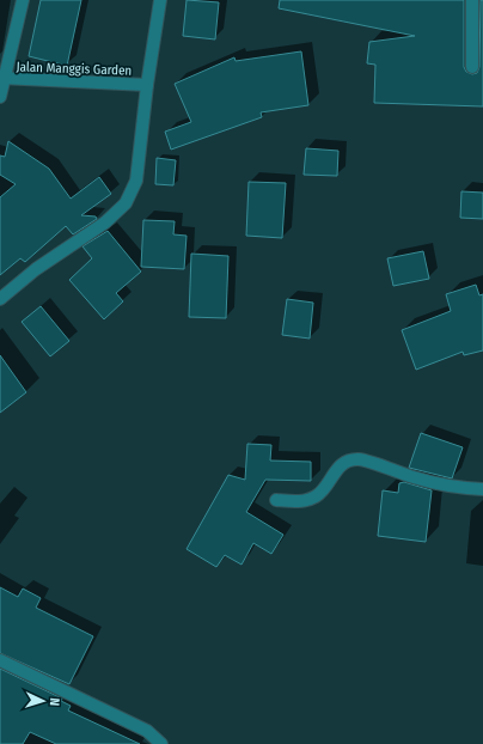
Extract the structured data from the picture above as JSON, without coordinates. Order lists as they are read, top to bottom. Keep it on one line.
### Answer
{"streets":{"street":["Jalan Manggis Garden"]},"north":"right"}
